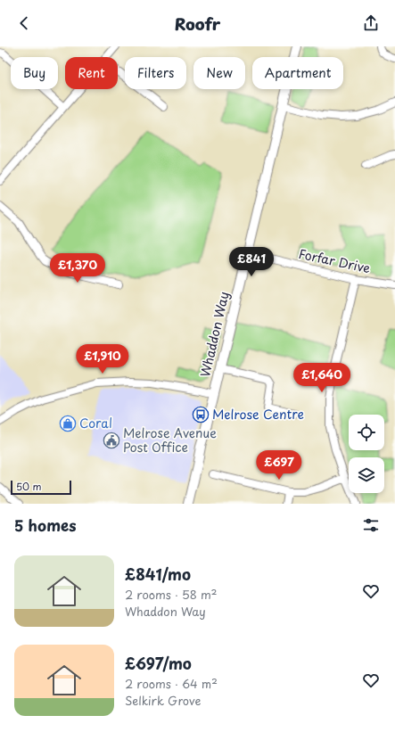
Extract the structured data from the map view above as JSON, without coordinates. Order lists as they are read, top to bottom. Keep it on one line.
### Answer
{"streets":{"street":["Forfar Drive","Whaddon Way"]},"crossings":[["Forfar Drive","Whaddon Way"]],"places":{"bus stop":["Melrose Centre"],"shop":["Coral"],"public building":["Melrose Avenue Post Office"]},"scale_bar":"50 m","page":{"header":"Roofr","chip":["Buy","Rent","Filters","New","Apartment"],"price":["£841","£1,370","£1,910","£1,640","£697"],"scale":"50 m","heading":"5 homes","list":[{"name":"£841/mo","note":"2 rooms · 58 m² · Whaddon Way"},{"name":"£697/mo","note":"2 rooms · 64 m² · Selkirk Grove"}]}}
